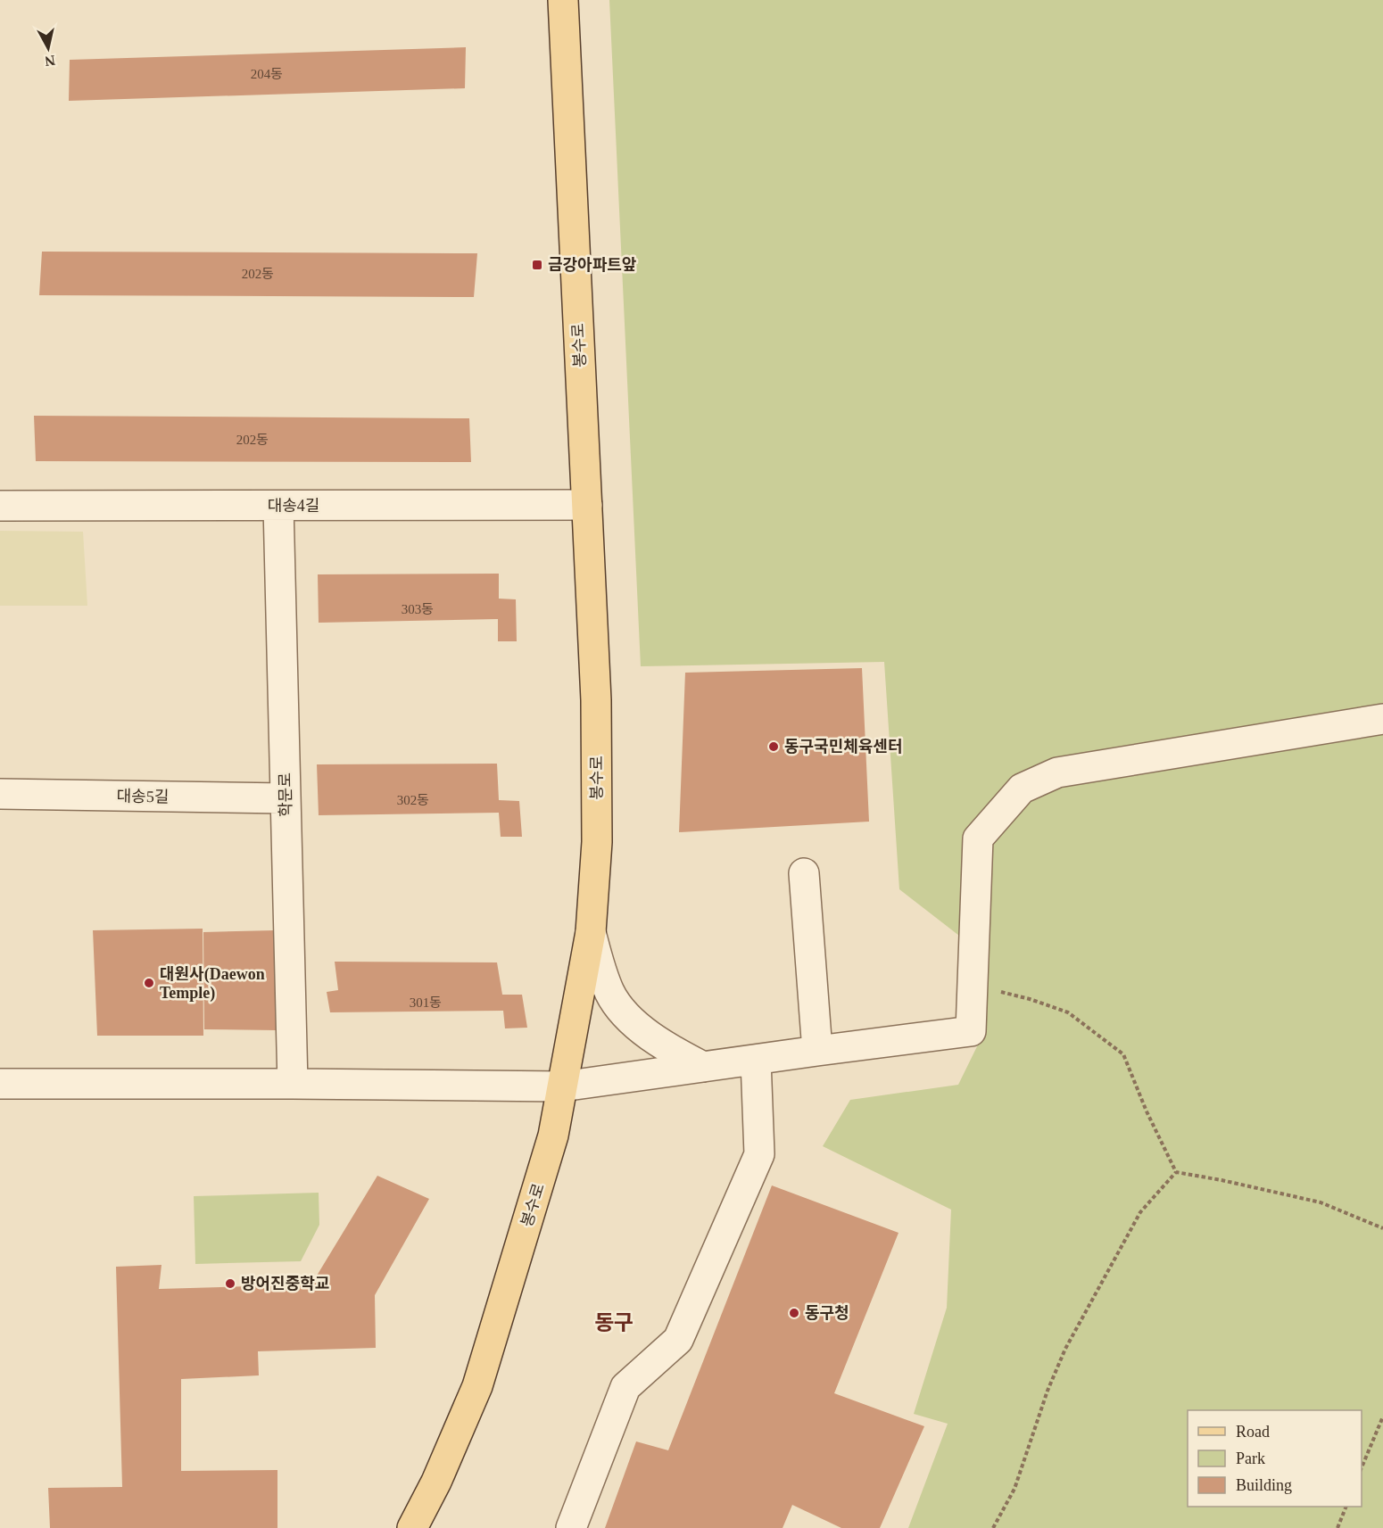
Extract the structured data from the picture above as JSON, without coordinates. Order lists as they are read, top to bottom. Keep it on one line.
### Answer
{"streets":{"main road":["봉수로"],"street":["대송4길","학문로","대송5길"]},"crossings":[["봉수로","대송4길"],["대송4길","학문로"],["학문로","대송5길"]],"districts":["동구"],"places":{"transit":["금강아파트앞"],"other":["동구국민체육센터","대원사(Daewon Temple)","방어진중학교","동구청"]},"house_numbers":["204동","202동","202동","303동","302동","301동"],"legend":["Road","Park","Building"],"north":"bottom"}
